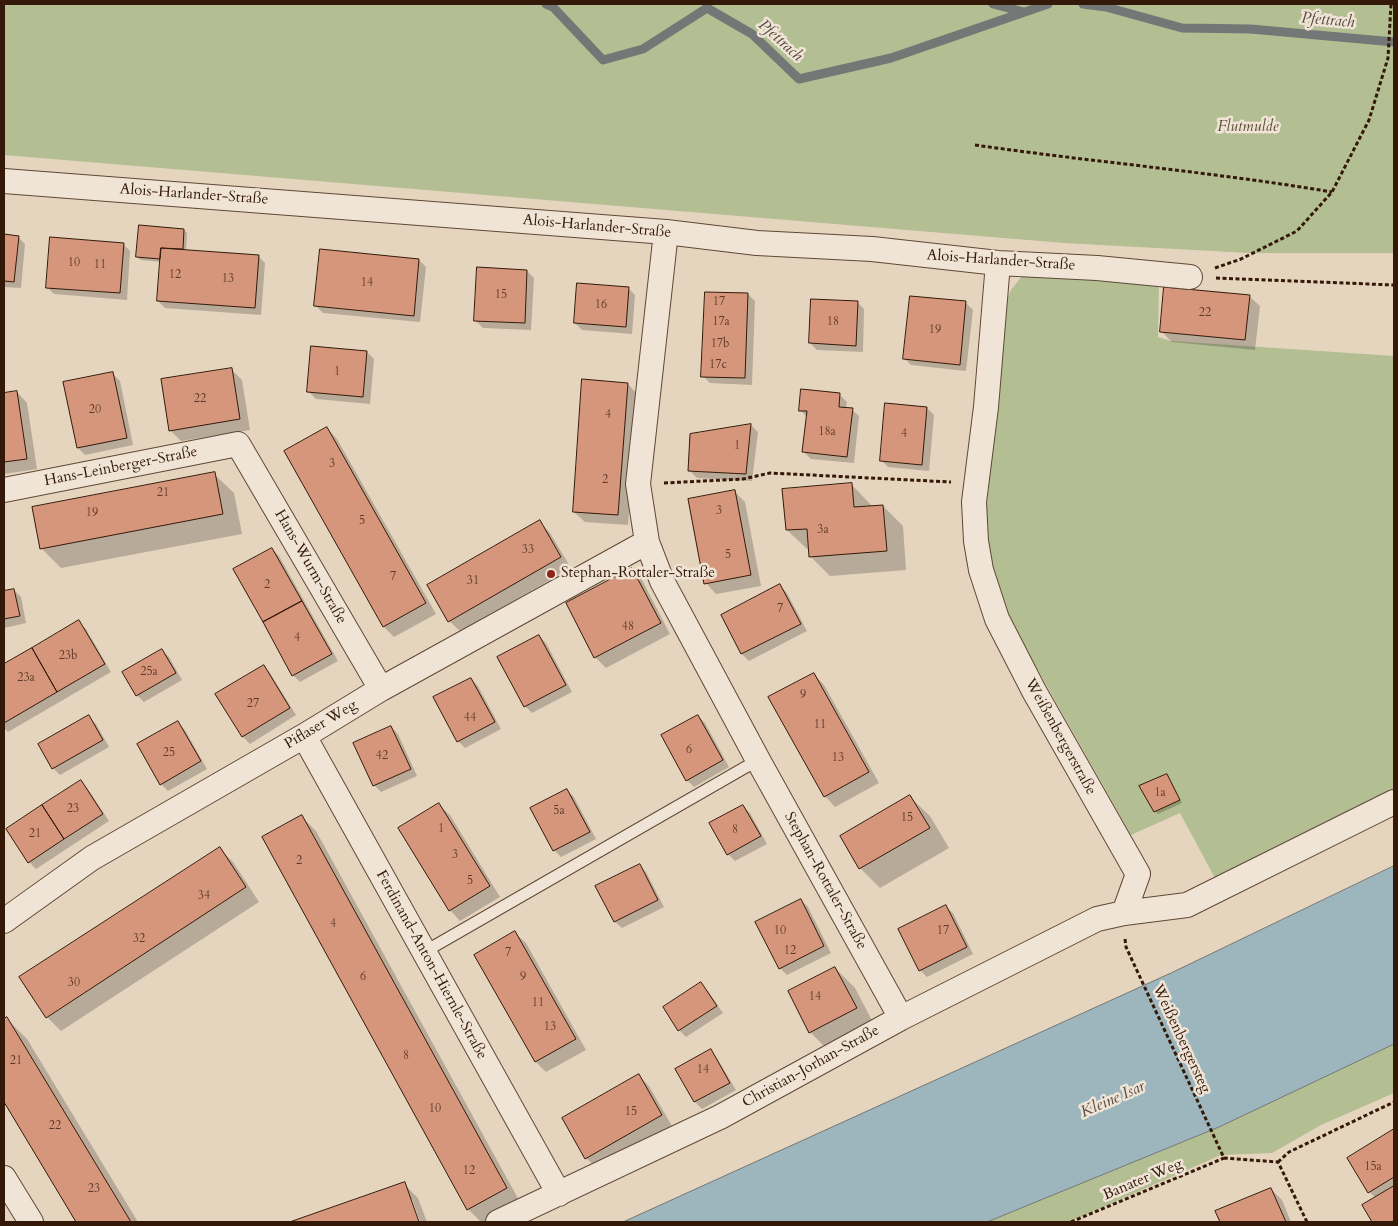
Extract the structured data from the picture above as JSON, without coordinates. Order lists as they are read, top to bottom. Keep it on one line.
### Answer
{"streets":{"street":["Alois-Harlander-Straße","Hans-Leinberger-Straße","Hans-Wurm-Straße","Piflaser Weg","Weißenbergerstraße","Stephan-Rottaler-Straße","Ferdinand-Anton-Hiernle-Straße","Christian-Jorhan-Straße"],"path":["Weißenbergersteg","Banater Weg"]},"crossings":[["Alois-Harlander-Straße","Weißenbergerstraße"],["Alois-Harlander-Straße","Stephan-Rottaler-Straße"],["Hans-Leinberger-Straße","Hans-Wurm-Straße"],["Hans-Wurm-Straße","Piflaser Weg"],["Piflaser Weg","Stephan-Rottaler-Straße"],["Piflaser Weg","Ferdinand-Anton-Hiernle-Straße"],["Weißenbergerstraße","Christian-Jorhan-Straße"],["Stephan-Rottaler-Straße","Christian-Jorhan-Straße"],["Ferdinand-Anton-Hiernle-Straße","Christian-Jorhan-Straße"],["Weißenbergersteg","Banater Weg"]],"water":["Pfettrach","Kleine Isar"],"parks":["Flutmulde"],"places":["Stephan-Rottaler-Straße"],"house_numbers":["10","11","12","13","14","15","17","16","22","17a","18","19","17b","17c","1","22","20","4","18a","4","1","3","2","21","3","19","5","3a","33","5","7","31","2","7","48","4","23b","25a","23a","9","27","44","11","6","25","42","13","1a","23","5a","15","1","8","21","3","2","5","34","4","10","17","32","12","7","6","9","30","14","11","13","8","21","14","10","15","22","15a","12","23"]}
